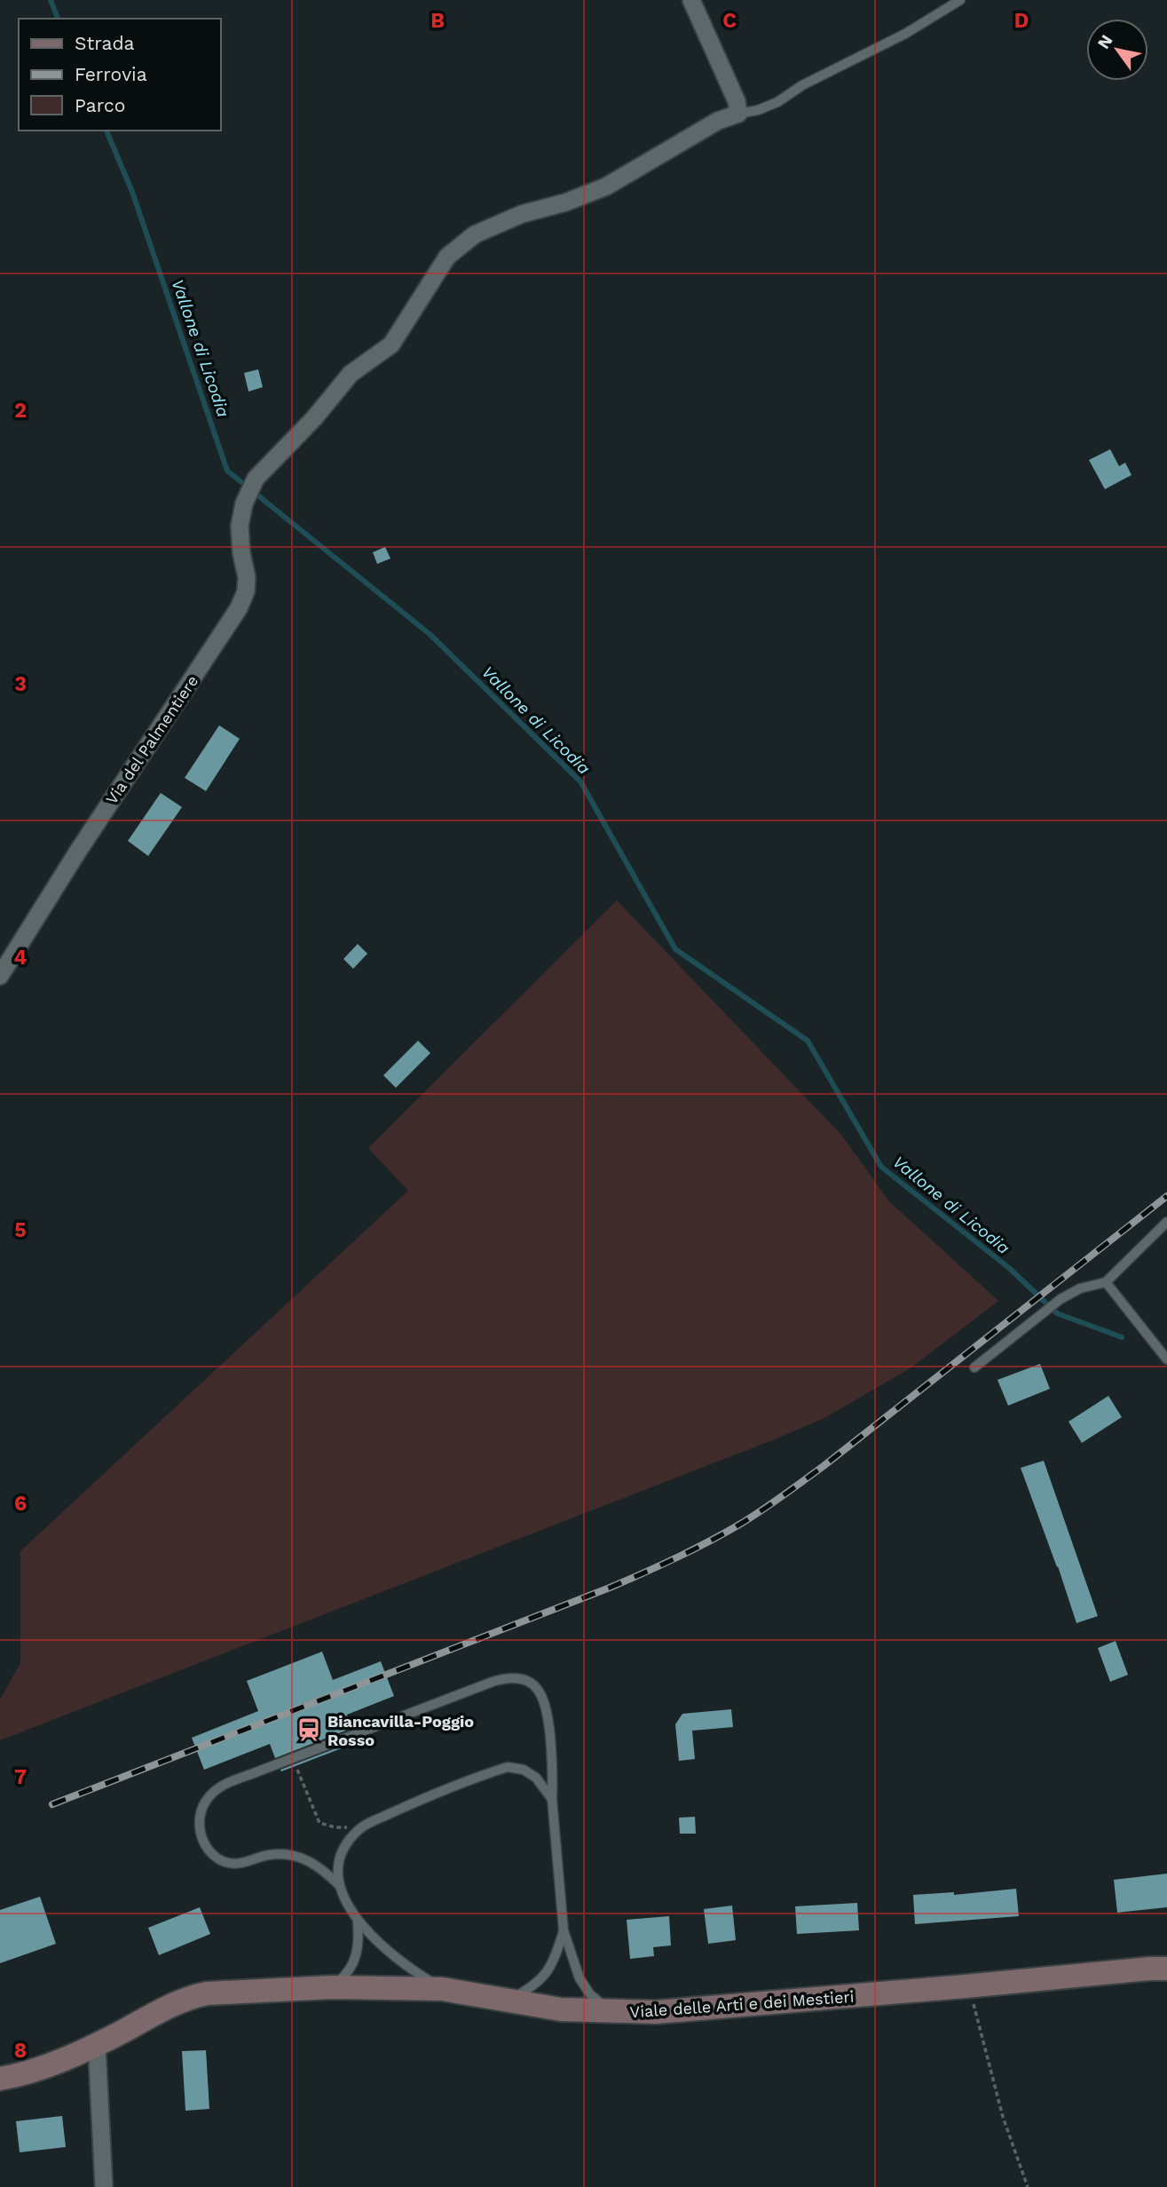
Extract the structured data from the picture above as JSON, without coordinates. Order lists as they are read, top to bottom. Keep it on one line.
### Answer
{"streets":{"street":["Via del Palmentiere","Viale delle Arti e dei Mestieri"]},"water":["Vallone di Licodia"],"places":{"station":["Biancavilla-Poggio Rosso"]},"legend":["Strada","Ferrovia","Parco"],"north":"top left","grid":{"columns":["B","C","D"],"rows":["2","3","4","5","6","7","8"]}}
